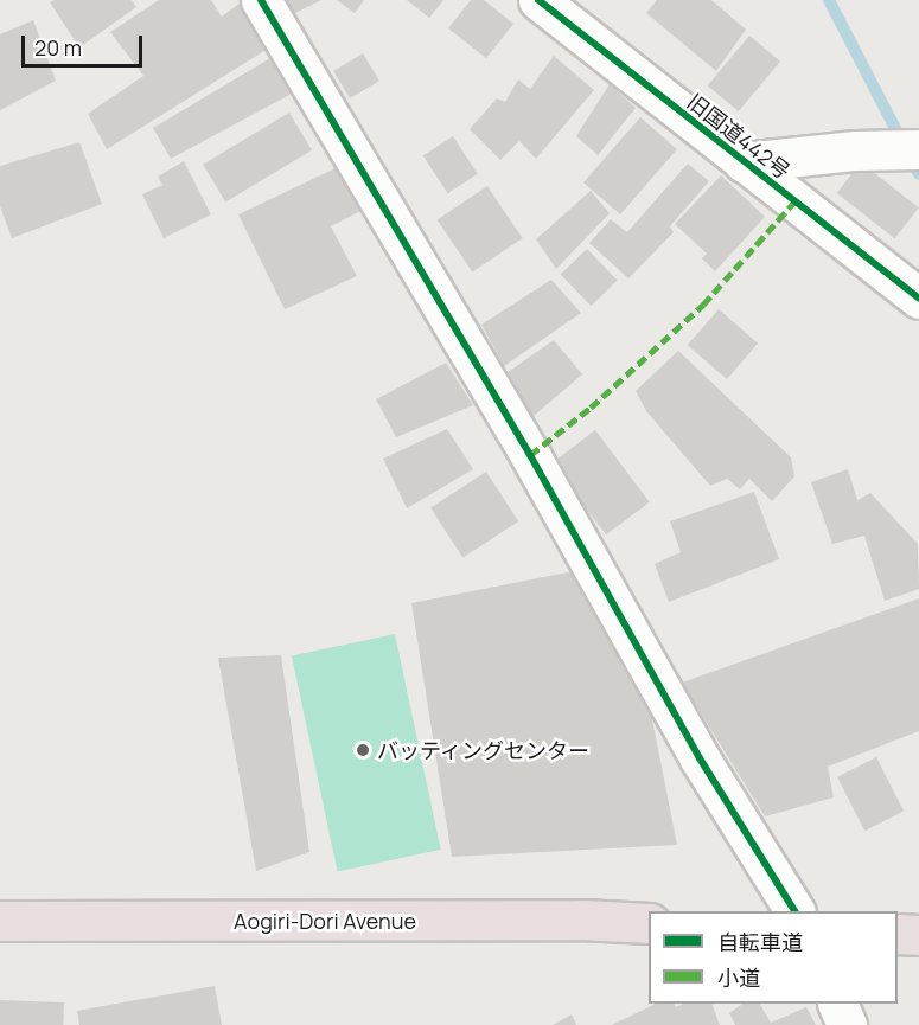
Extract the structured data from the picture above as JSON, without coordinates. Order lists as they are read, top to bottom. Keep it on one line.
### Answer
{"streets":{"highway":["Aogiri-Dori Avenue"],"street":["旧国道442号"]},"places":["バッティングセンター"],"legend":["自転車道","小道"],"scale_bar":"20 m"}
